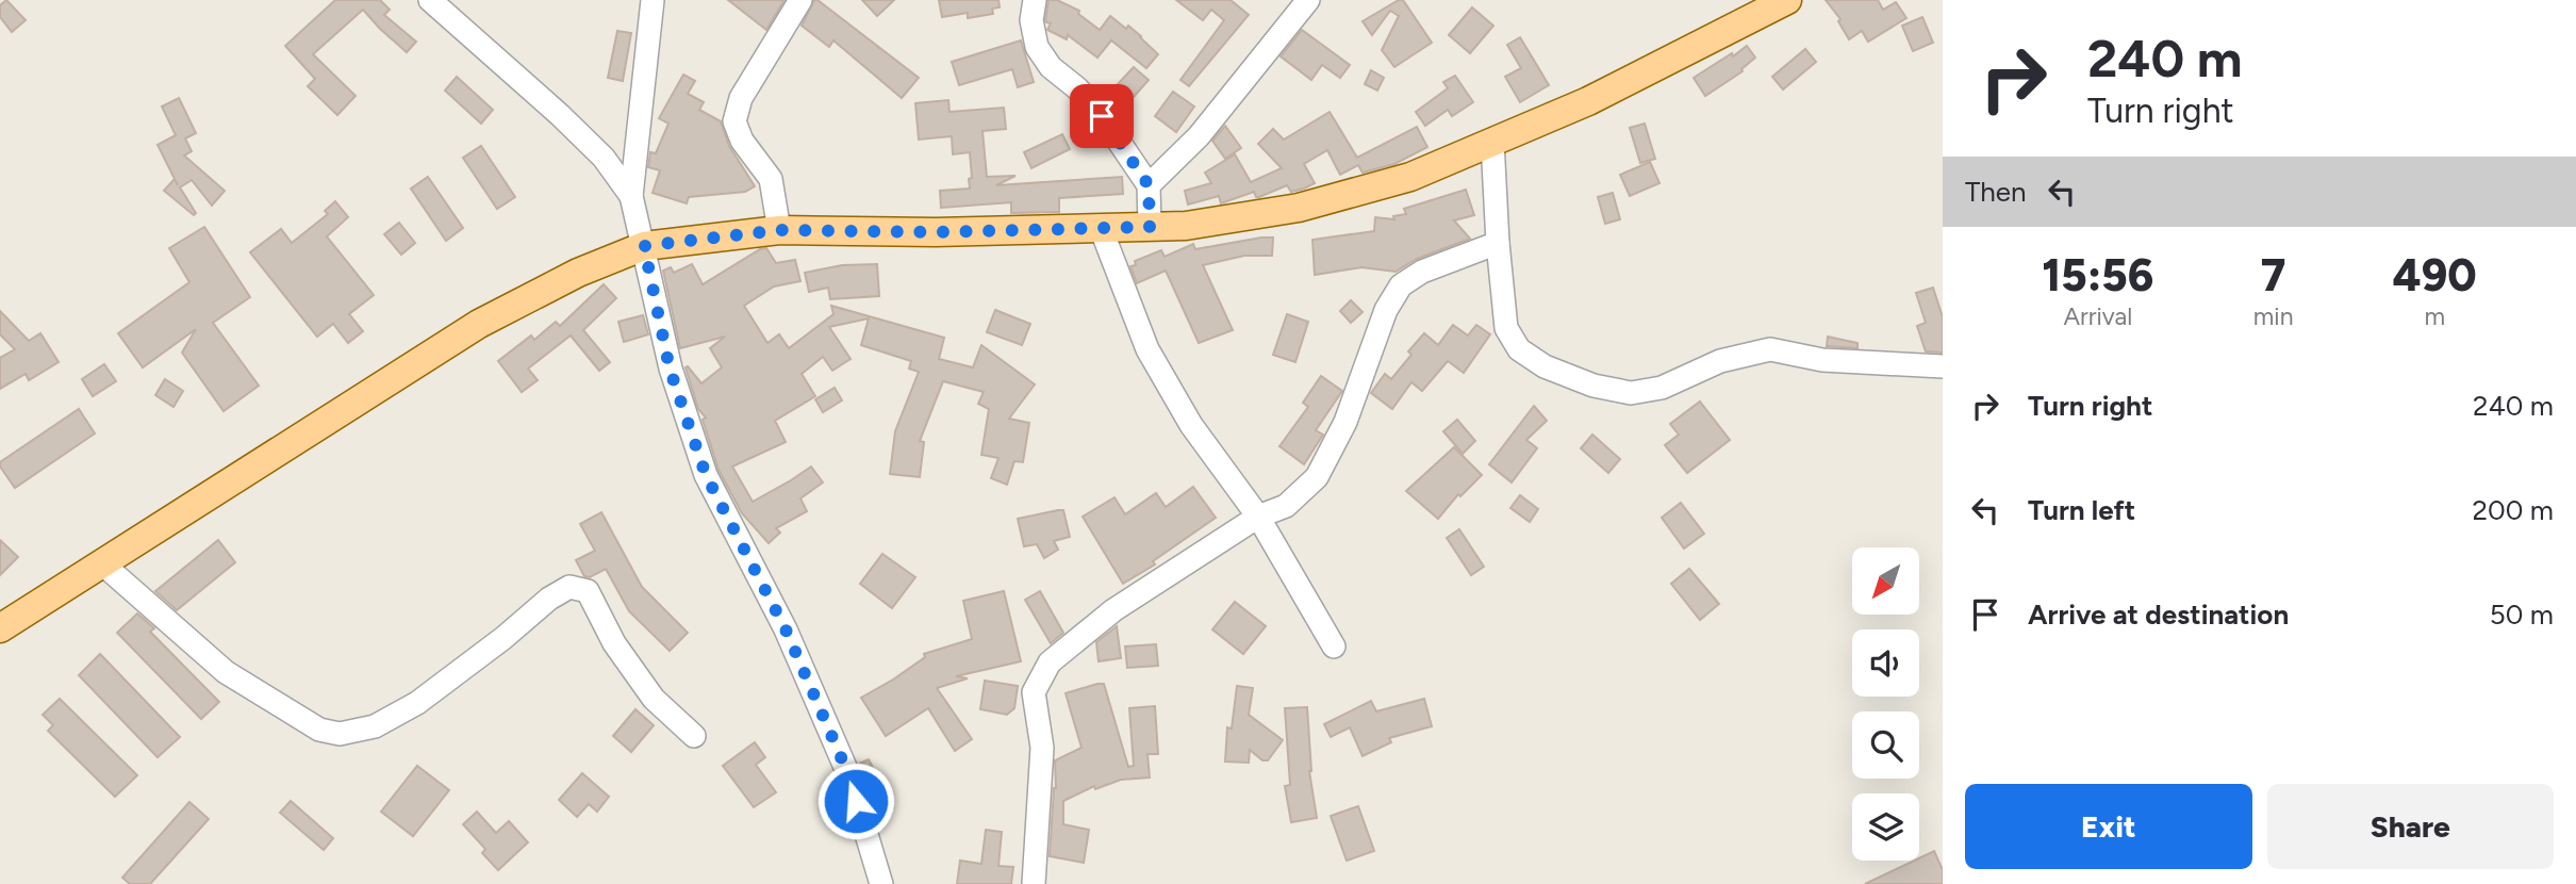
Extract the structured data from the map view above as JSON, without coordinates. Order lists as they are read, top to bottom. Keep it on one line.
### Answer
{"north":"bottom left","page":{"turn":["240 m","Turn right"],"then":"Then","eta":["15:56","Arrival","7","min","490","m"],"list":[{"name":"Turn right","value":"240 m"},{"name":"Turn left","value":"200 m"},{"name":"Arrive at destination","value":"50 m"}],"buttons":["Exit","Share"]}}
